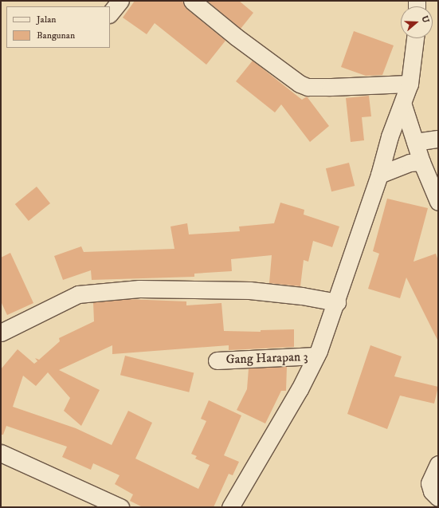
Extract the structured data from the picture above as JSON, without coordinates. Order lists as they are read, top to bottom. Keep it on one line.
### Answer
{"streets":{"street":["Gang Harapan 3"]},"legend":["Jalan","Bangunan"],"north":"right"}
